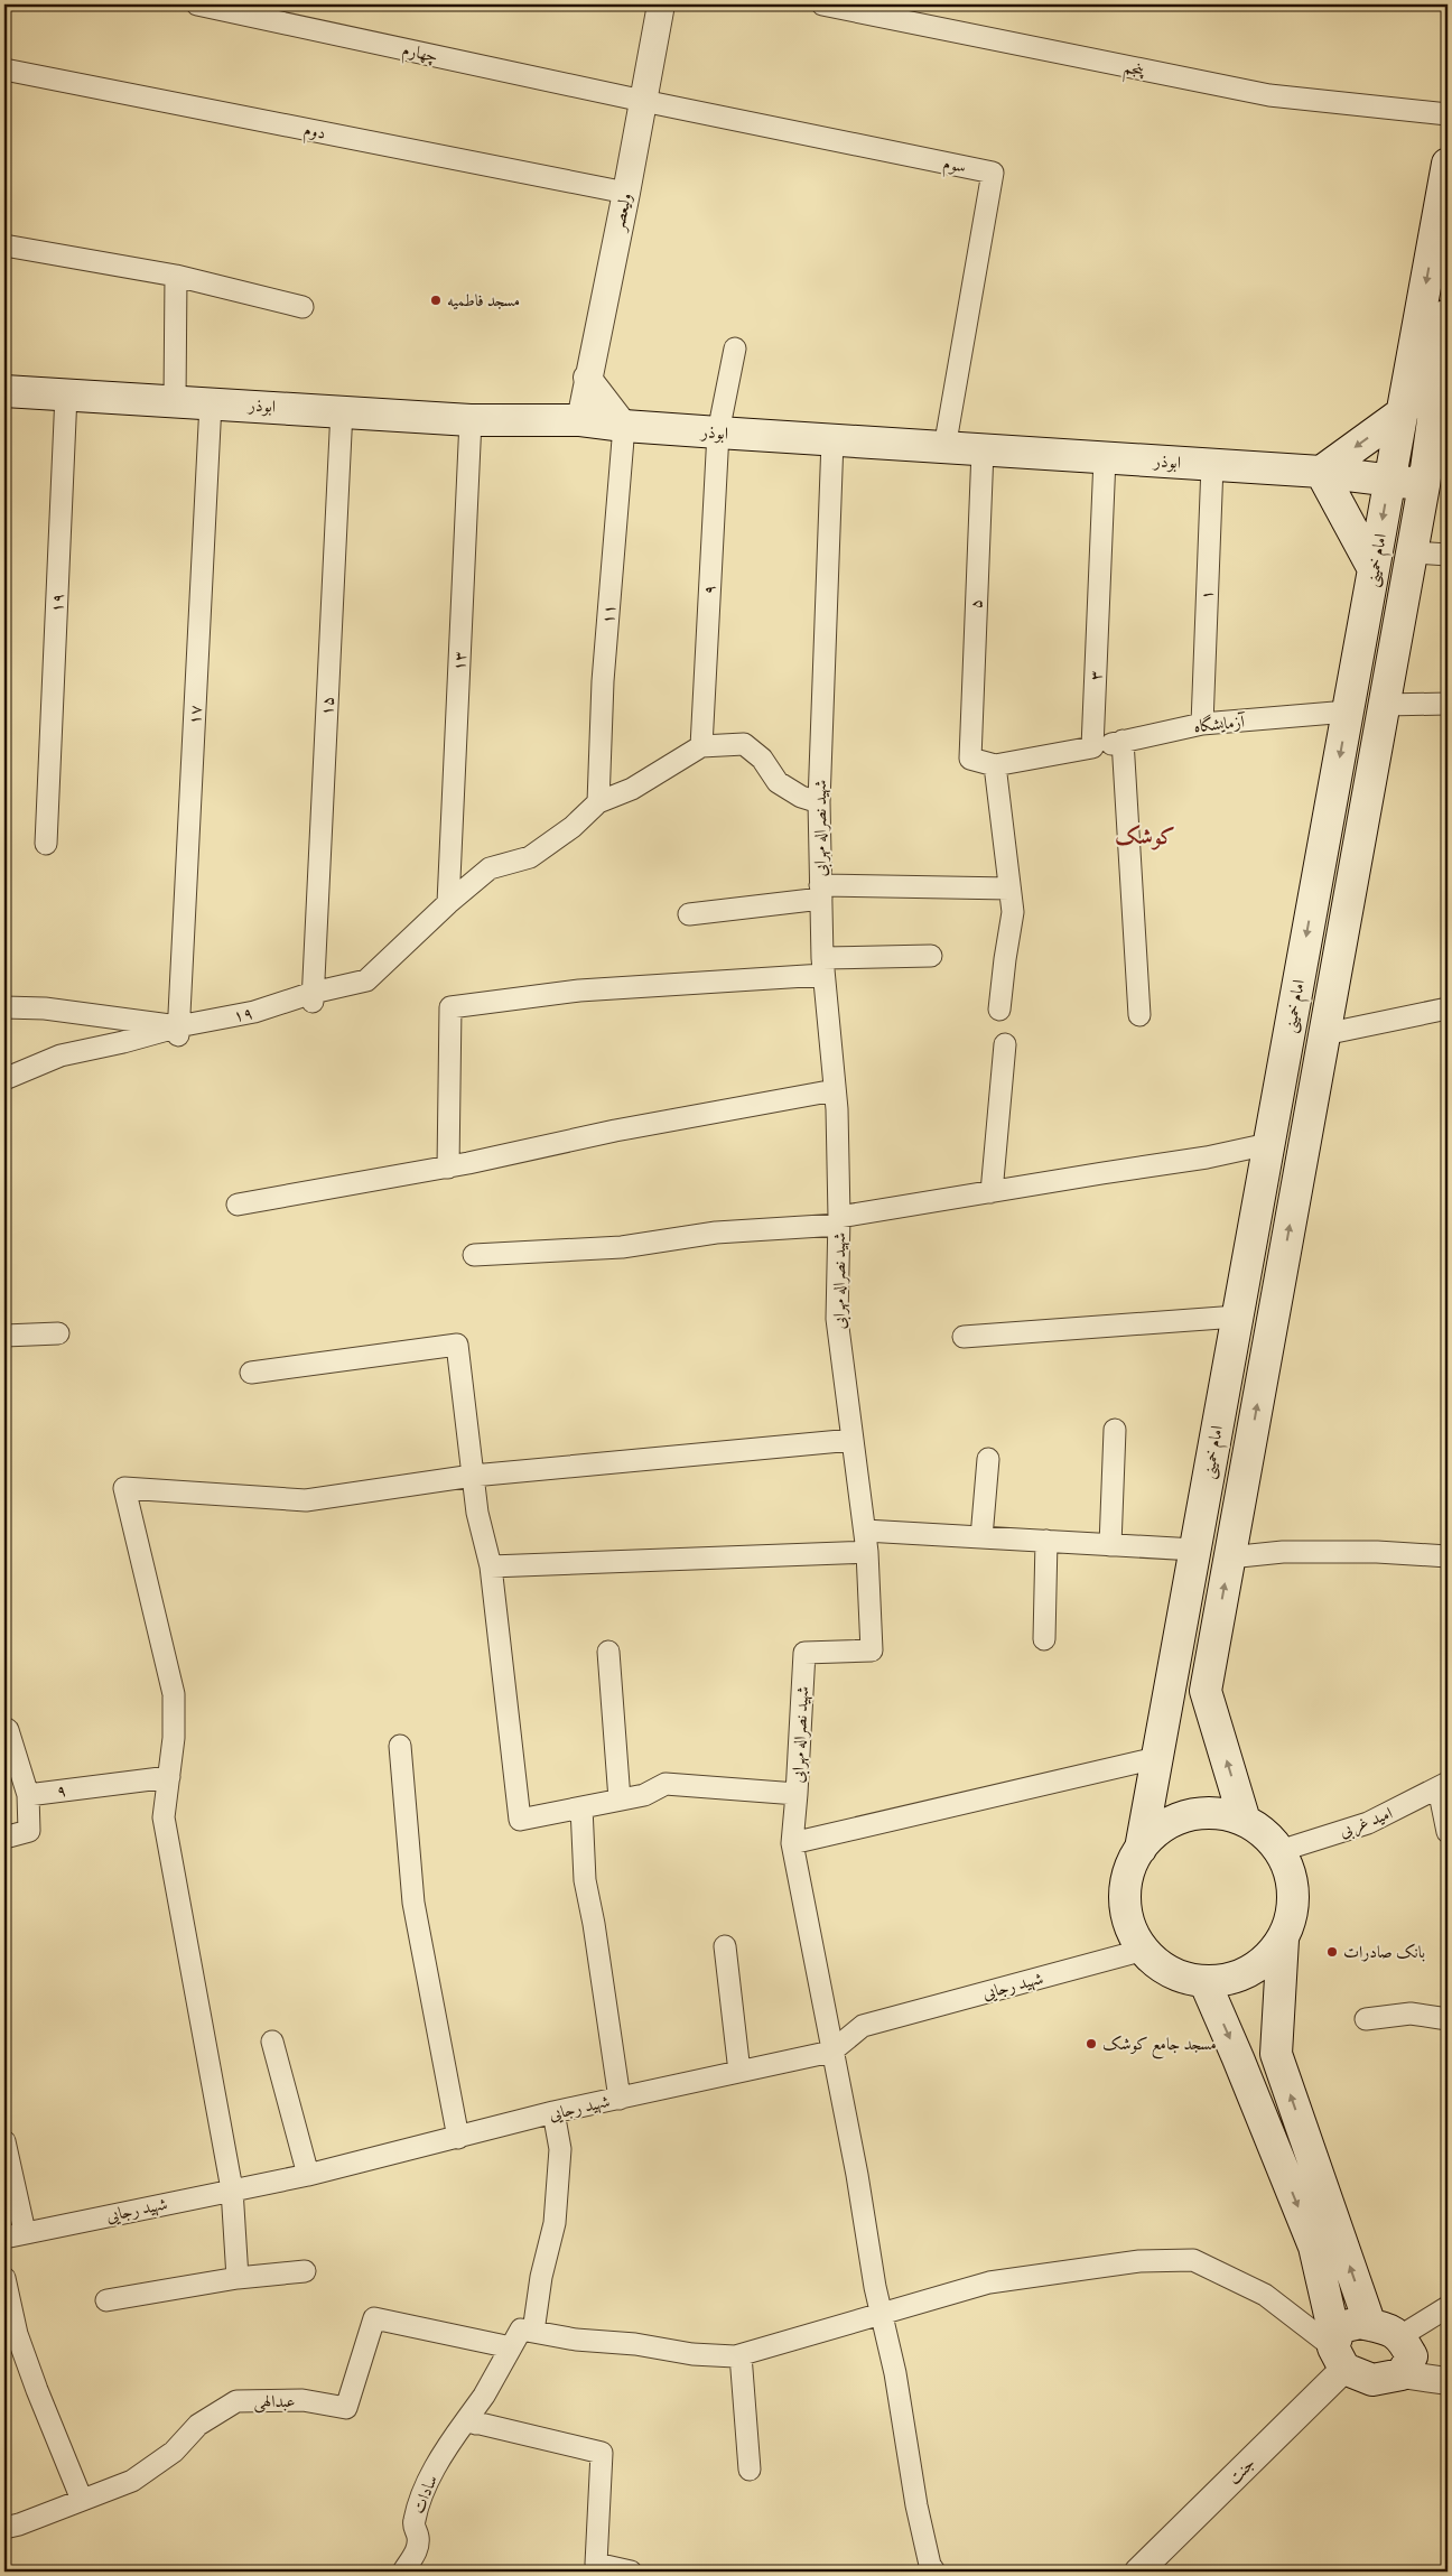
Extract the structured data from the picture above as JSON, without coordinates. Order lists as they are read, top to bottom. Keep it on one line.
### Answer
{"streets":{"main road":["ابوذر","امام خمینی"],"street":["چهارم","پنجم","دوم","سوم","ولیعصر","۹","۱","۱۹","۵","۱۱","۱۳","۳","۱۵","۱۷","آزمایشگاه","شهید نصراله مهرابی","امید غربی","شهید رجایی","عبدالهی","جنت","سادات"]},"crossings":[["چهارم","سوم"],["چهارم","ولیعصر"],["دوم","ولیعصر"],["سوم","ولیعصر"],["سوم","ابوذر"],["ولیعصر","ابوذر"],["ابوذر","امام خمینی"],["ابوذر","۹"],["ابوذر","۱"],["ابوذر","۱۹"],["ابوذر","۵"],["ابوذر","۱۱"],["ابوذر","۱۳"],["ابوذر","۳"],["ابوذر","۱۵"],["ابوذر","۱۷"],["ابوذر","شهید نصراله مهرابی"],["امام خمینی","آزمایشگاه"],["امام خمینی","امید غربی"],["امام خمینی","شهید رجایی"],["۱","آزمایشگاه"],["۱۹","۱۱"],["۱۹","۱۳"],["۱۹","۱۵"],["۱۹","۱۷"],["۳","آزمایشگاه"],["شهید نصراله مهرابی","شهید رجایی"],["امید غربی","شهید رجایی"],["عبدالهی","سادات"]],"districts":["کوشک"],"places":["مسجد فاطمیه","بانک صادرات","مسجد جامع کوشک"]}
